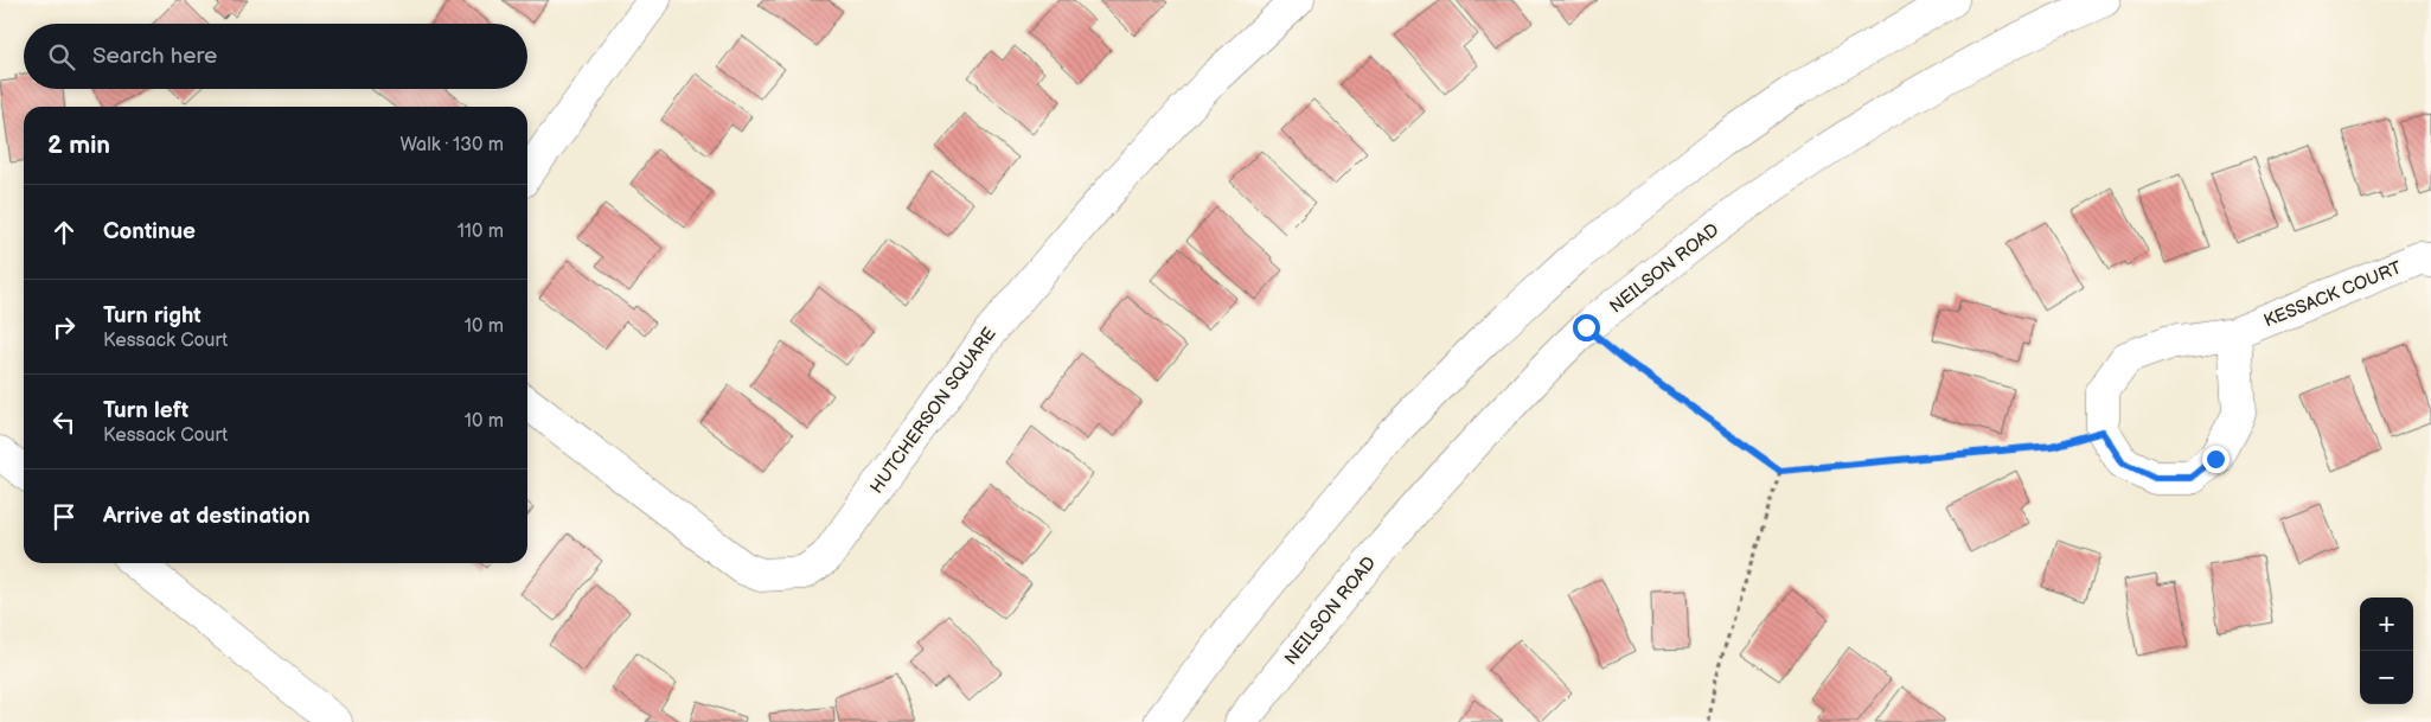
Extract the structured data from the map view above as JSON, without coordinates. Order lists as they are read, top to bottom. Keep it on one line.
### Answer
{"streets":{"main road":["NEILSON ROAD","KESSACK COURT","HUTCHERSON SQUARE"]},"page":{"search":"Search here","heading":["2 min","Walk · 130 m"],"list":[["Continue","110 m"],["Turn right","Kessack Court","10 m"],["Turn left","Kessack Court","10 m"],"Arrive at destination"],"map_buttons":["+","−"]}}
